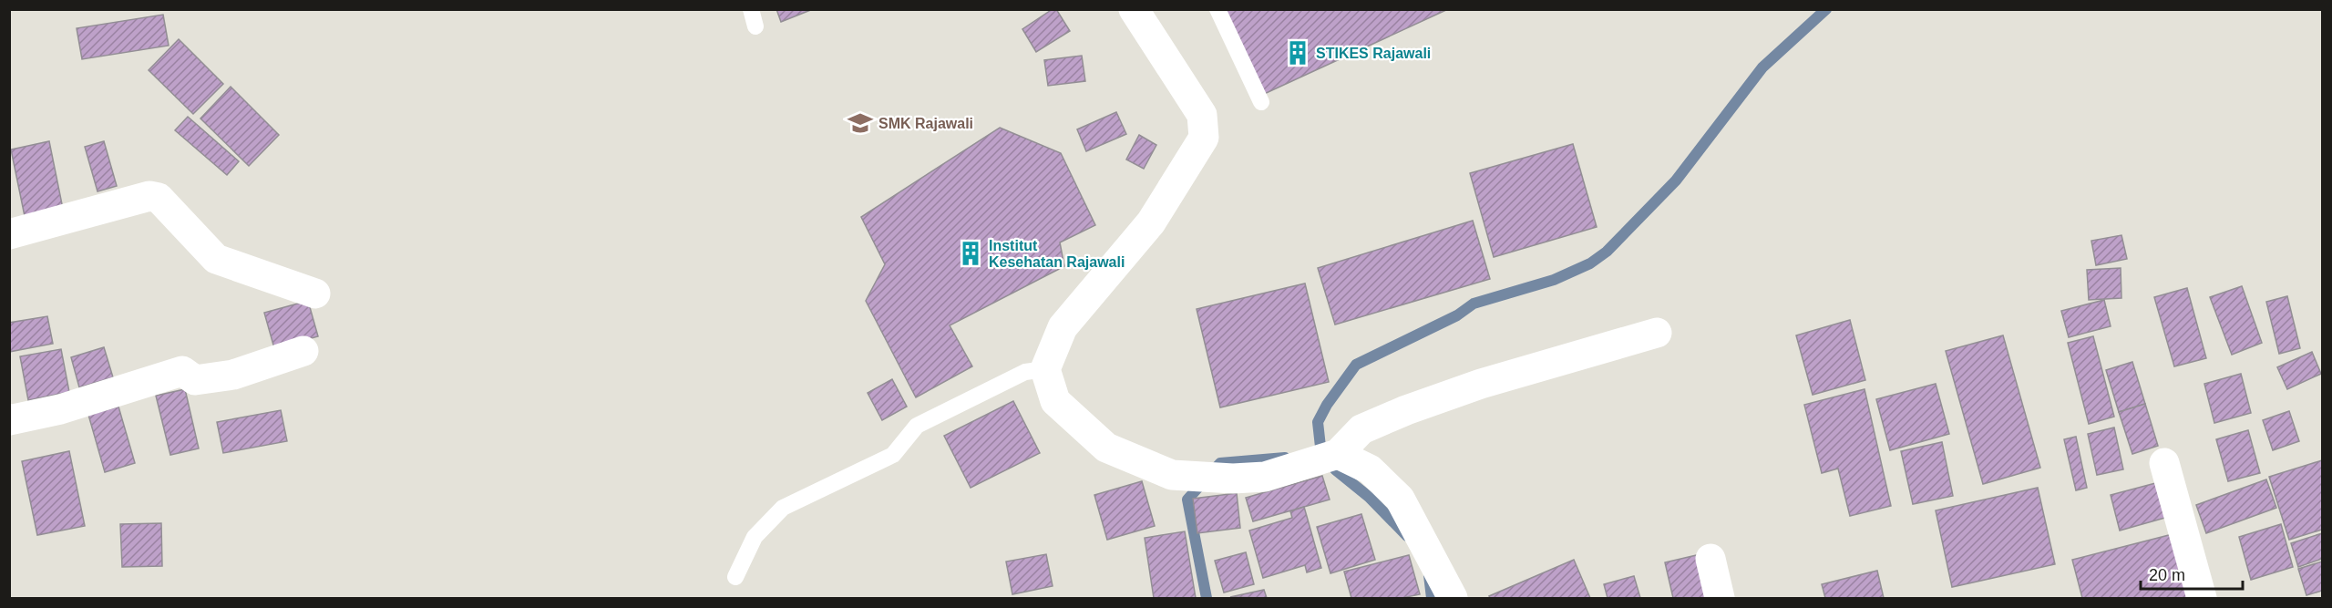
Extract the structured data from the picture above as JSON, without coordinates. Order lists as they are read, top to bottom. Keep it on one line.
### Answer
{"places":{"building":["STIKES Rajawali","Institut Kesehatan Rajawali"],"school or university":["SMK Rajawali"]},"scale_bar":"20 m"}
